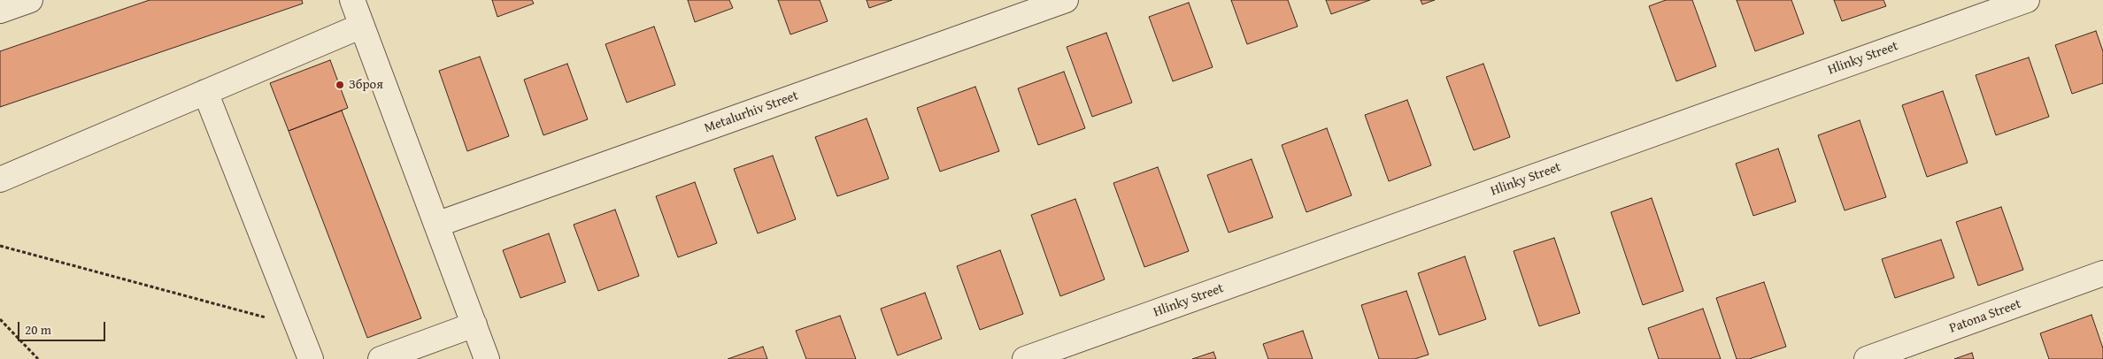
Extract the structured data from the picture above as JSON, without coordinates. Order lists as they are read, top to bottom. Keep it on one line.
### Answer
{"streets":{"street":["Hlinky Street","Metalurhiv Street","Patona Street"]},"places":["Зброя"],"scale_bar":"20 m"}
